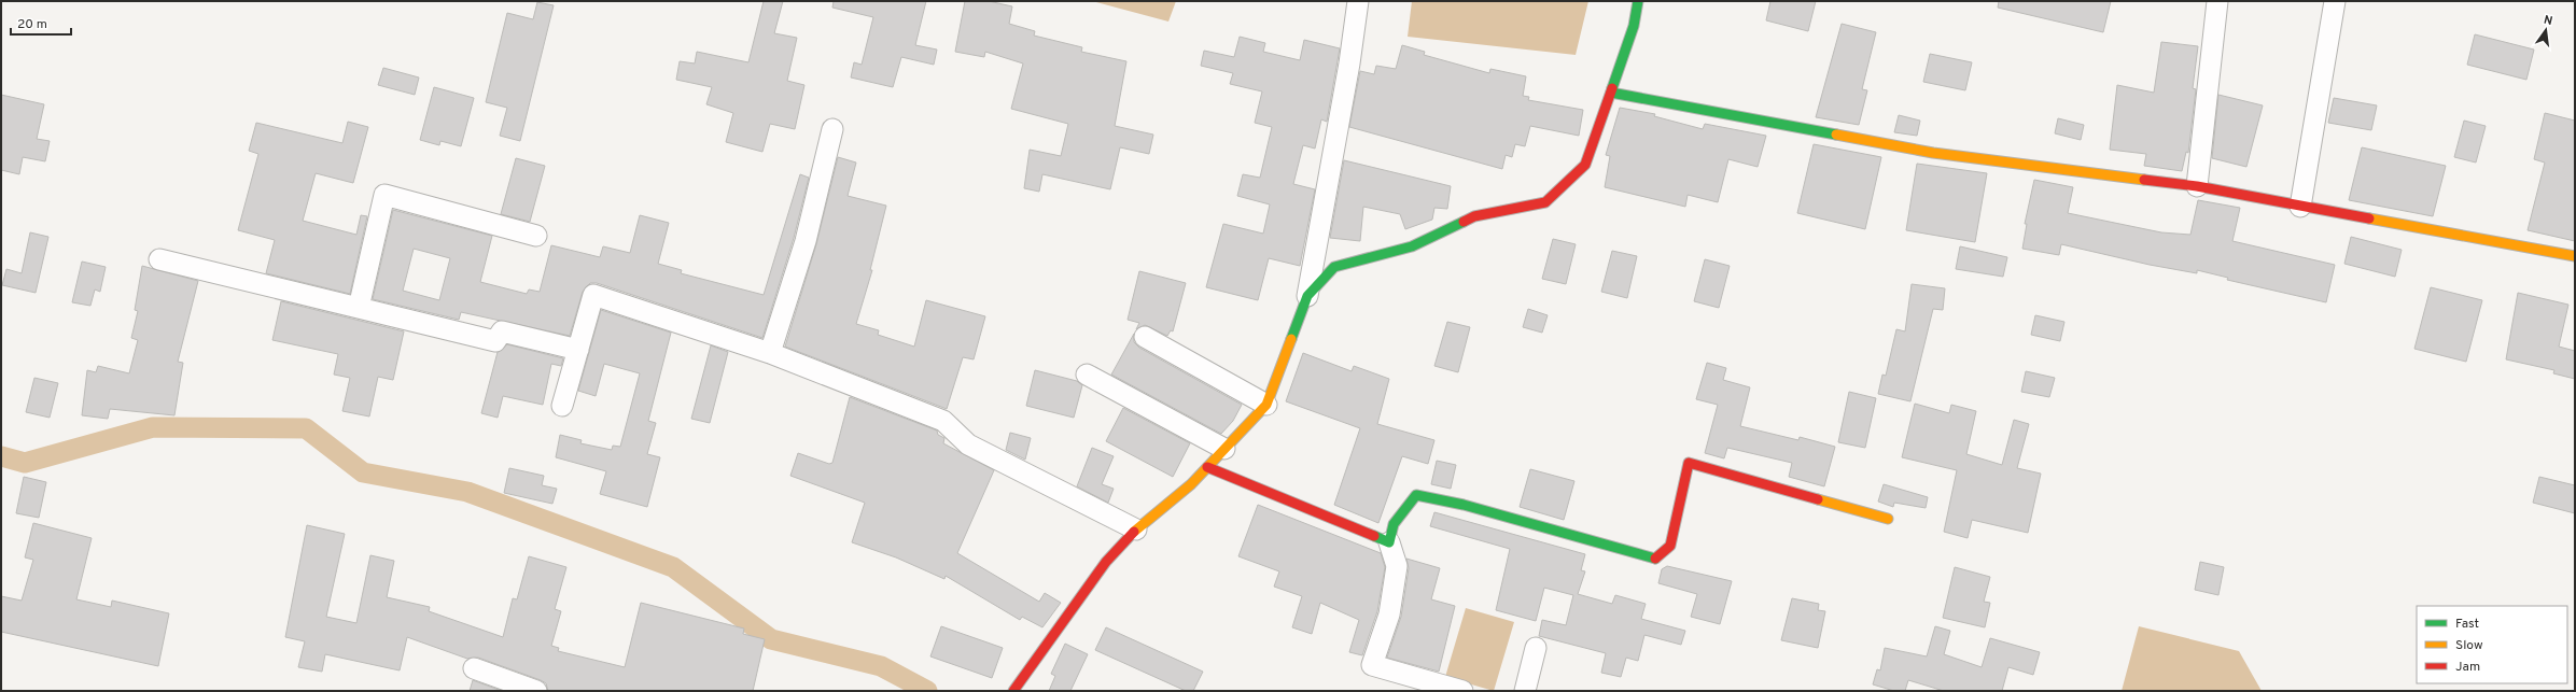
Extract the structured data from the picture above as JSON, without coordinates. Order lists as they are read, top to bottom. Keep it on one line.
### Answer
{"legend":["Fast","Slow","Jam"],"scale_bar":"20 m","north":"top"}
